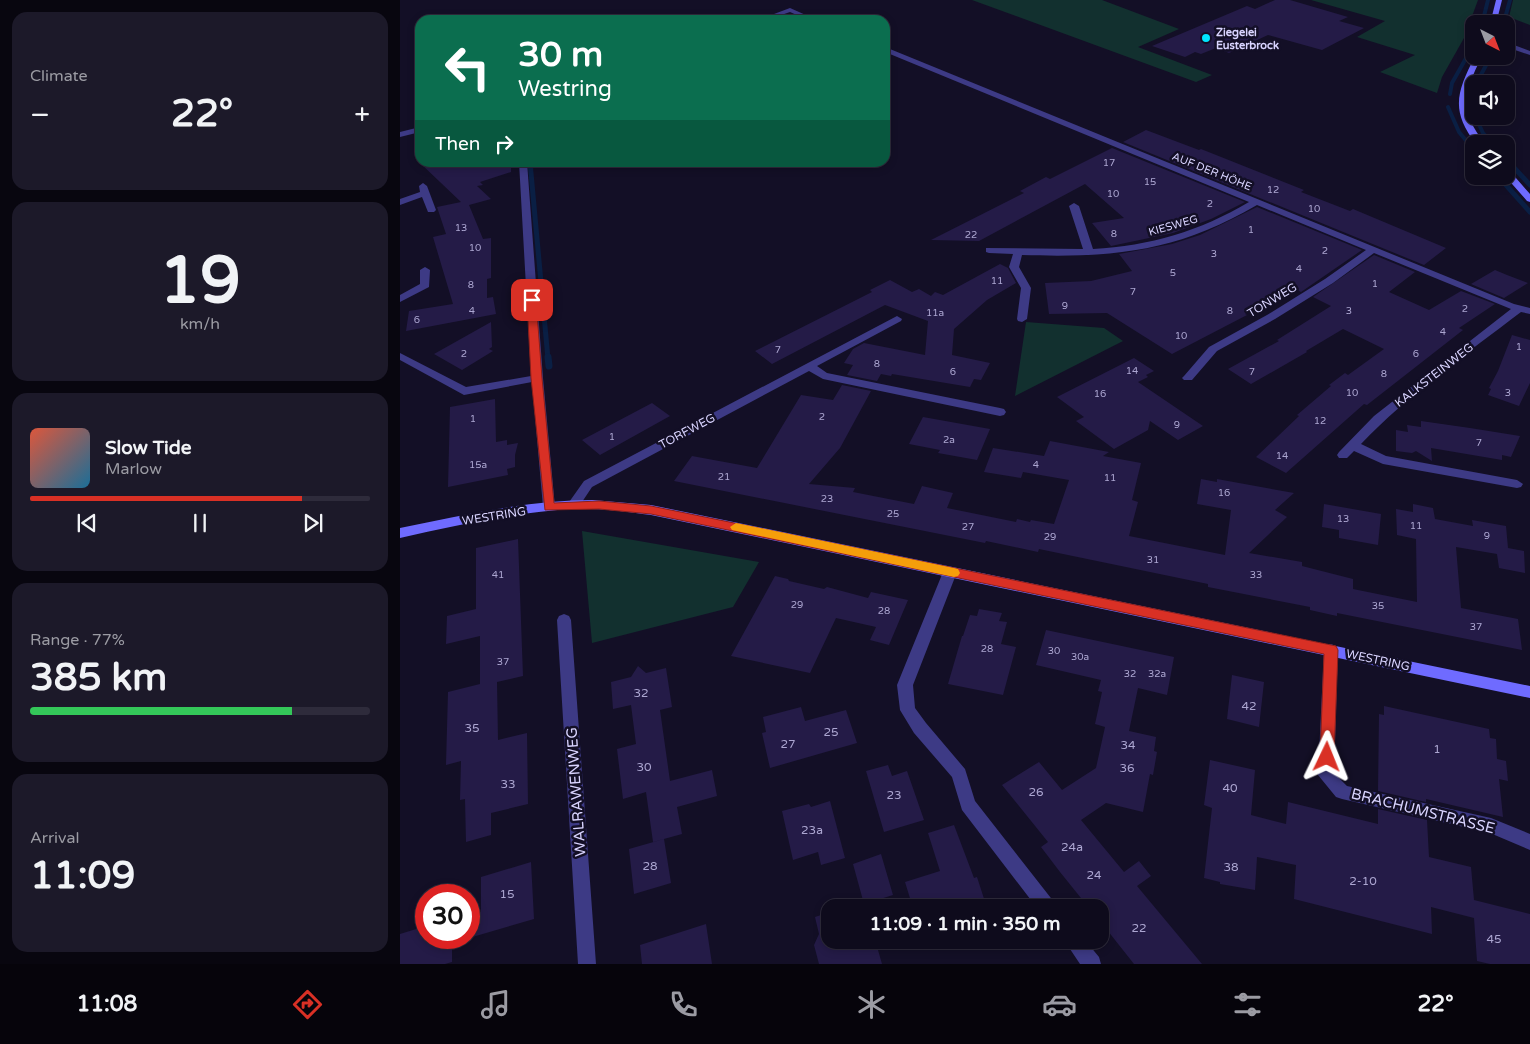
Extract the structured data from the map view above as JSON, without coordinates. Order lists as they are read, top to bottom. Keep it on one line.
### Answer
{"streets":{"main road":["WESTRING"],"street":["AUF DER HÖHE","KIESWEG","TONWEG","KALKSTEINWEG","TORFWEG","WALRAWENWEG","BRACHUMSTRASSE"]},"crossings":[["AUF DER HÖHE","KIESWEG"],["AUF DER HÖHE","TONWEG"],["AUF DER HÖHE","KALKSTEINWEG"],["TORFWEG","WESTRING"],["WESTRING","BRACHUMSTRASSE"]],"places":["Ziegelei Eusterbrock"],"house_numbers":["17","15","12","10","2","10","13","1","8","22","10","2","3","4","5","11","1","8","7","9","2","4","8","3","11a","6","4","10","1","7","2","6","8","14","6","7","8","10","3","16","2","1","12","9","1","2a","7","14","15a","4","21","11","16","23","25","13","11","27","9","29","31","41","33","29","35","28","37","28","30","30a","37","32","32a","32","42","35","25","27","34","1","30","36","33","40","26","23","23a","24a","28","38","24","2-10","15","22","45"],"north":"bottom right","page":{"tile":["Climate",["19","km/h"],["Range · 77%","385 km"],["Arrival","11:09"]],"turn":["30 m","Westring"],"heat":["−","22°","+"],"then":"Then","song":["Slow Tide","Marlow"],"limit":"30","trip":"11:09 · 1 min · 350 m","tabs":["11:08","22°"]}}
